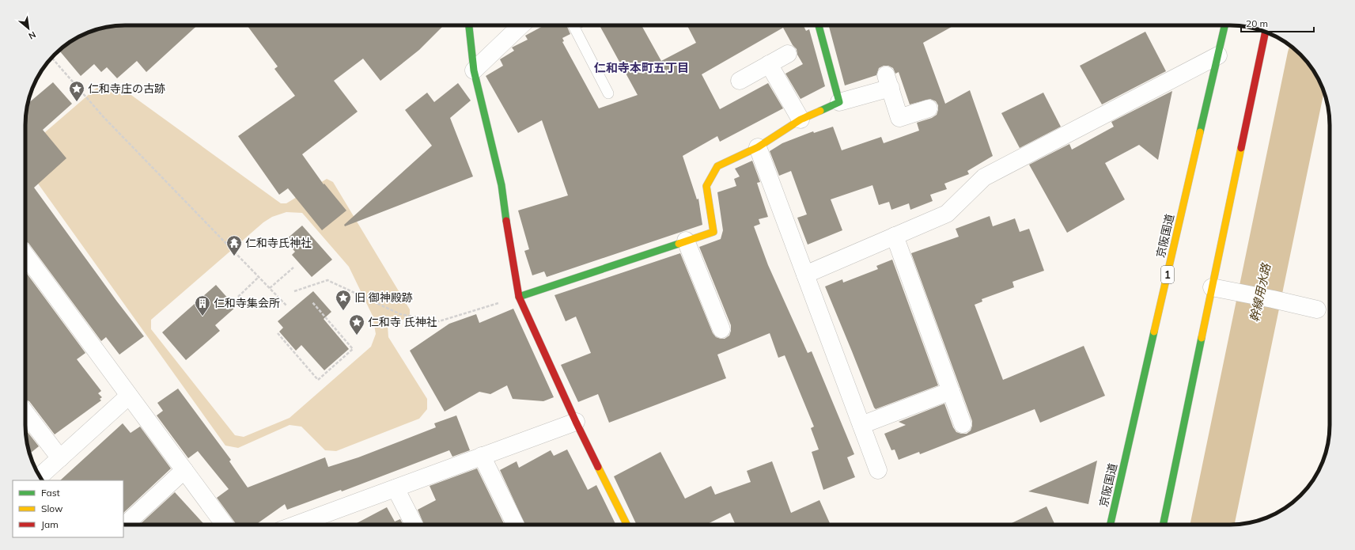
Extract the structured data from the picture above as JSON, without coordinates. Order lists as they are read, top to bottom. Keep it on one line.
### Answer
{"streets":{"main road":["京阪国道","1"]},"districts":["仁和寺本町五丁目"],"water":["幹線用水路"],"places":{"place":["仁和寺庄の古跡","旧 御神殿跡","仁和寺 氏神社"],"temple":["仁和寺氏神社"],"building":["仁和寺集会所"]},"legend":["Fast","Slow","Jam"],"scale_bar":"20 m","north":"bottom right"}
